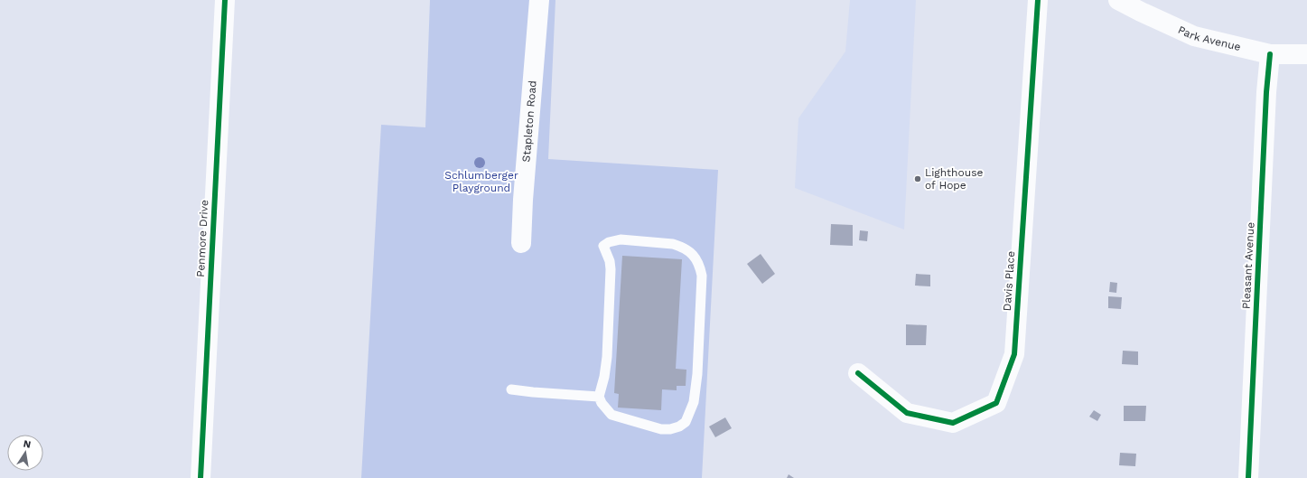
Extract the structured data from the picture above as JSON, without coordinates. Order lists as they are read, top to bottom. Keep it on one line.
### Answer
{"streets":{"street":["Park Avenue","Stapleton Road","Penmore Drive","Pleasant Avenue","Davis Place"]},"crossings":[["Park Avenue","Pleasant Avenue"]],"parks":["Schlumberger Playground"],"places":["Lighthouse of Hope"],"north":"top"}
